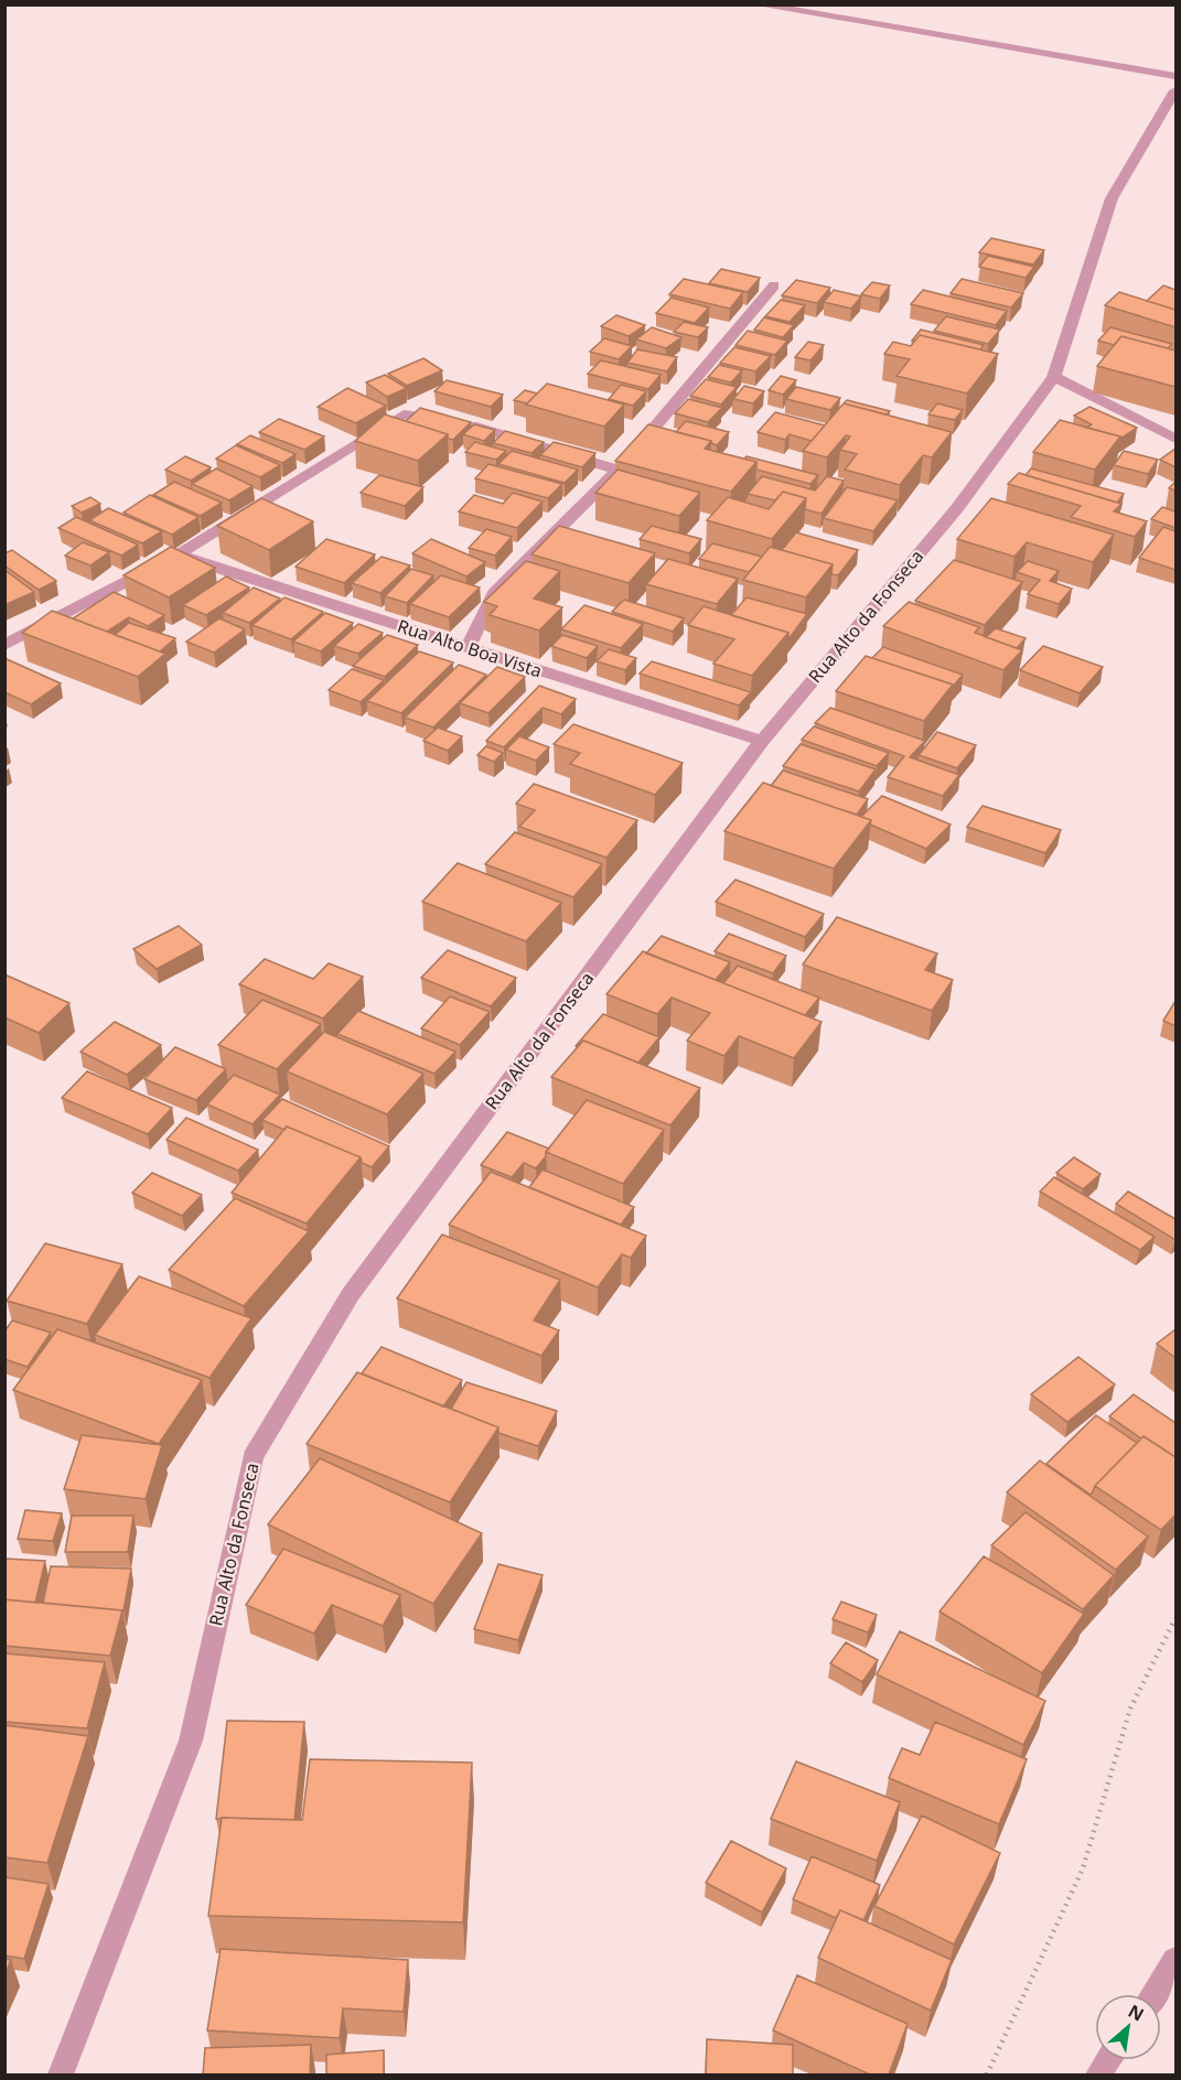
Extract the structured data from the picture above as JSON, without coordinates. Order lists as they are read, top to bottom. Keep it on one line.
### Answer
{"streets":{"street":["Rua Alto da Fonseca","Rua Alto Boa Vista"]},"crossings":[["Rua Alto da Fonseca","Rua Alto Boa Vista"]],"north":"top right"}
